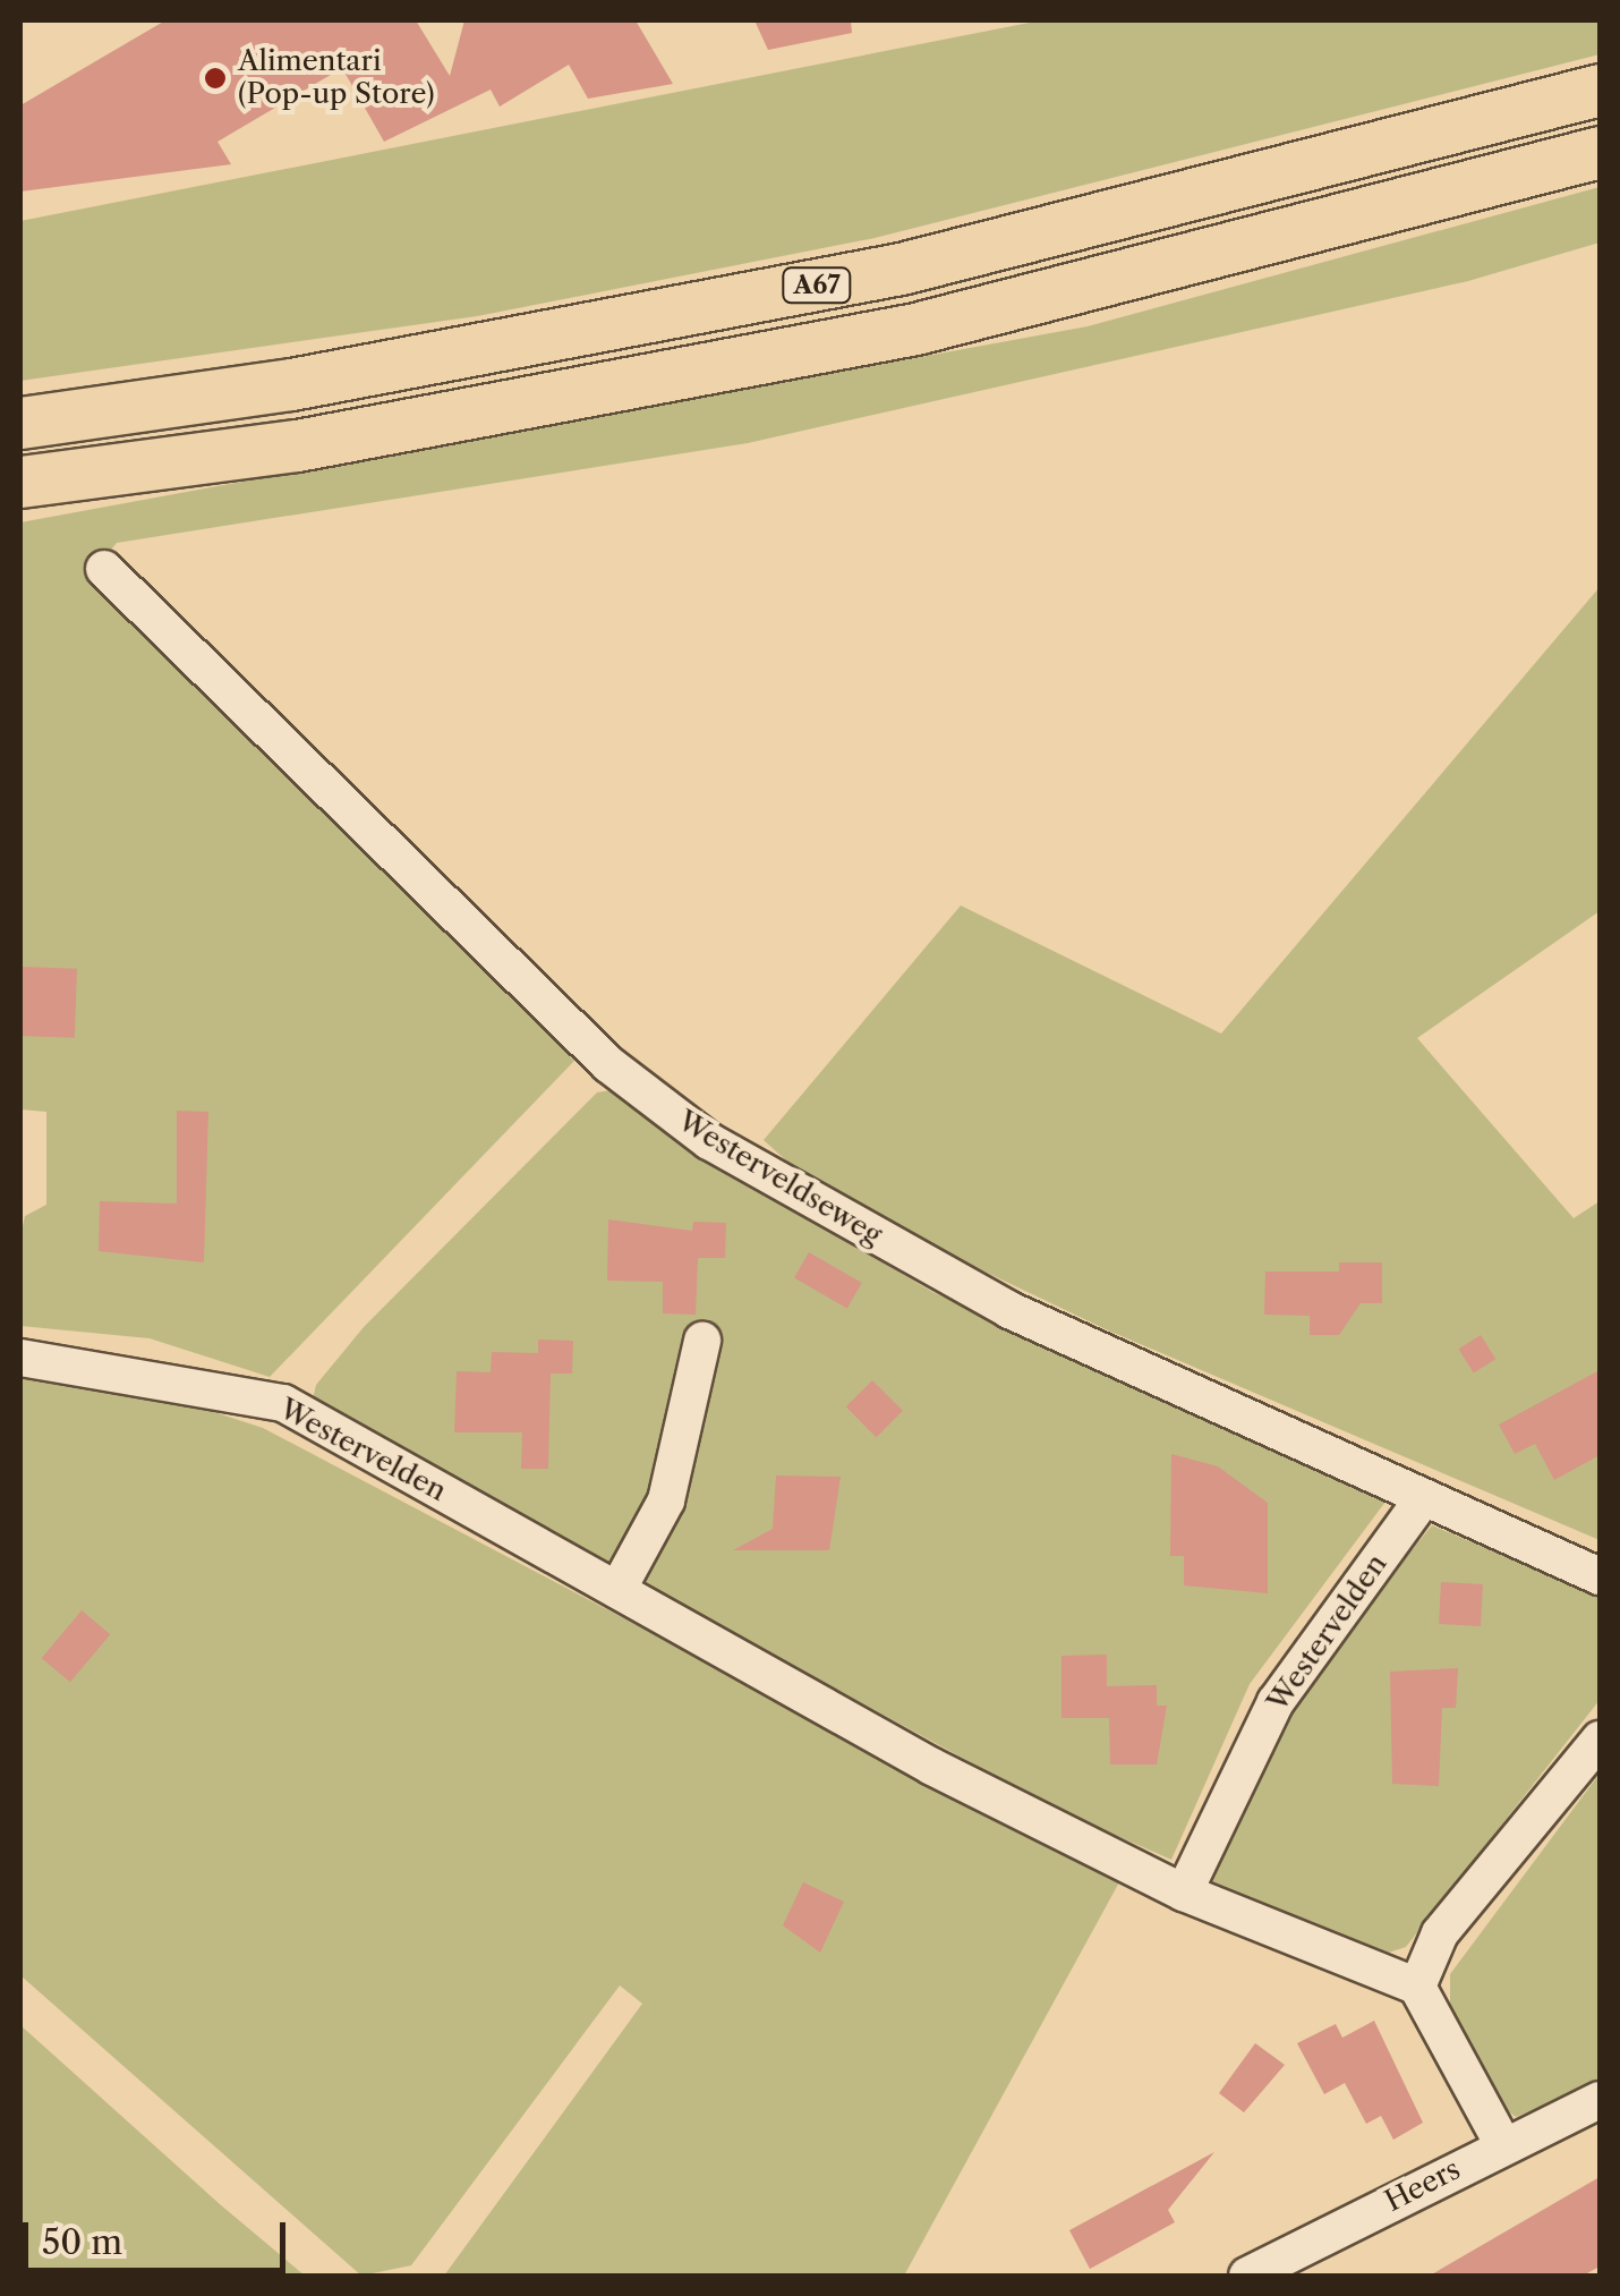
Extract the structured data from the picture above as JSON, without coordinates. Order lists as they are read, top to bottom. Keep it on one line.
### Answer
{"streets":{"highway":["A67"],"street":["Westerveldseweg","Westervelden","Heers"]},"crossings":[["Westerveldseweg","Westervelden"]],"places":["Alimentari (Pop-up Store)"],"scale_bar":"50 m"}
